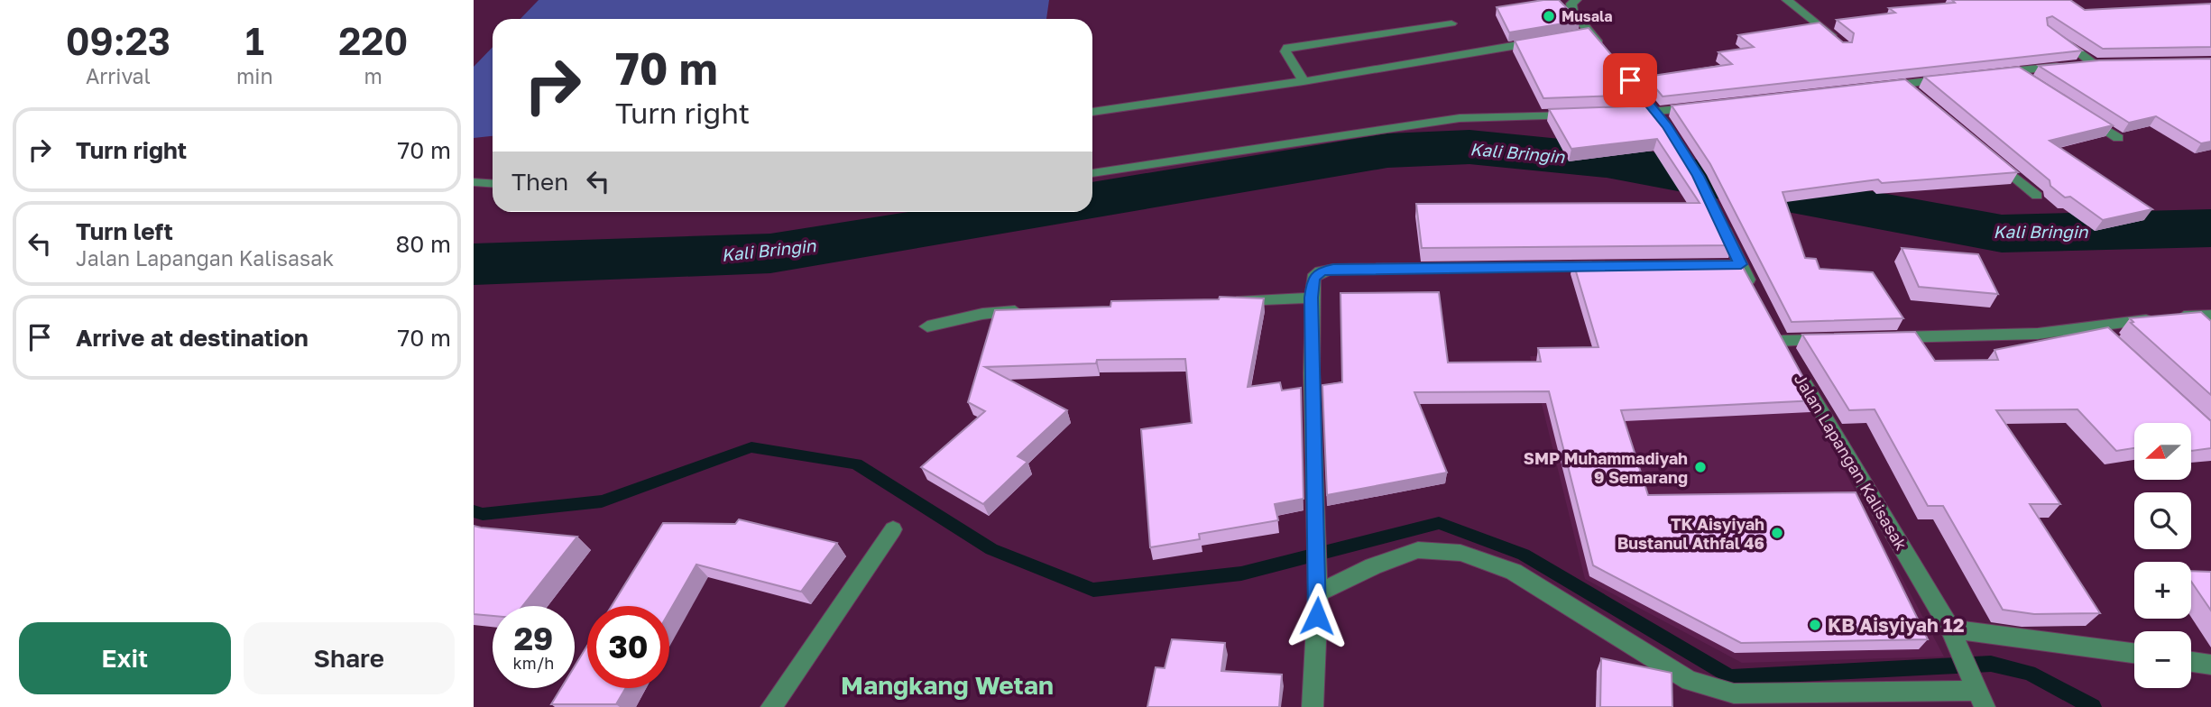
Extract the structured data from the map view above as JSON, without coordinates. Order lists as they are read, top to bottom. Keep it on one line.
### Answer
{"streets":{"street":["Jalan Lapangan Kalisasak"]},"districts":["Mangkang Wetan"],"water":["Kali Bringin"],"places":["Musala","SMP Muhammadiyah 9 Semarang","TK Aisyiyah Bustanul Athfal 46","KB Aisyiyah 12"],"north":"left","page":{"eta":["09:23","Arrival","1","min","220","m"],"turn":["70 m","Turn right"],"list":[{"name":"Turn right","value":"70 m"},{"name":"Turn left","note":"Jalan Lapangan Kalisasak","value":"80 m"},{"name":"Arrive at destination","value":"70 m"}],"then":"Then","map_buttons":["+","−"],"speed":"29 km/h","limit":"30","buttons":["Exit","Share"]}}
